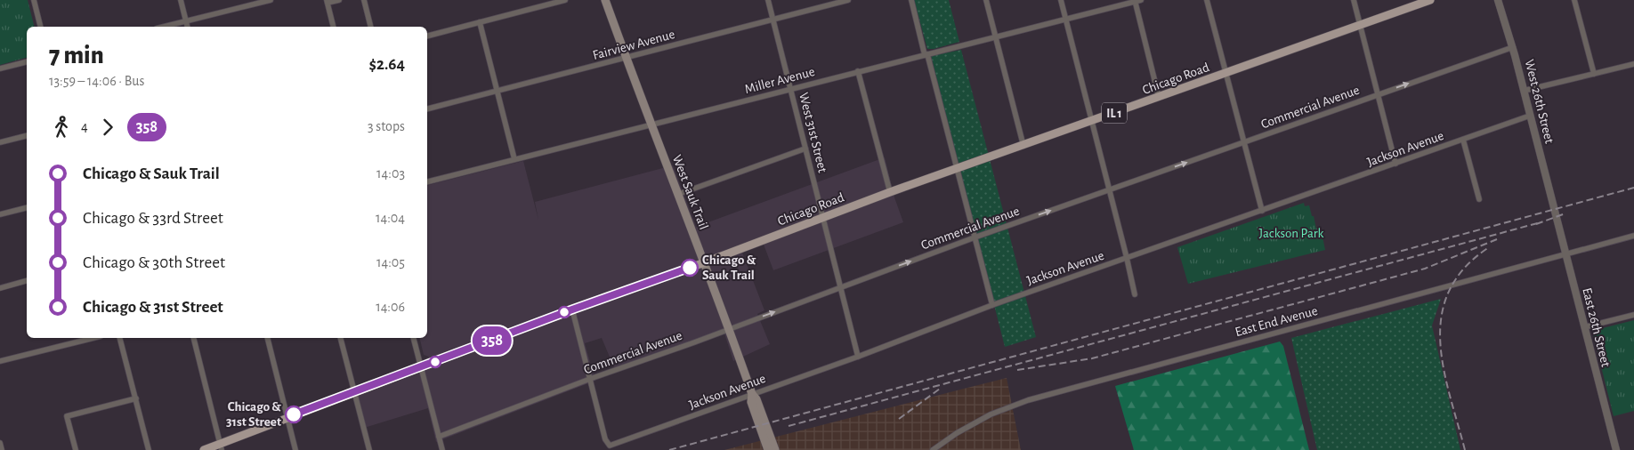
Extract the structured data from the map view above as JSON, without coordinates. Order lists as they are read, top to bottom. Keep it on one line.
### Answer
{"streets":{"main road":["Chicago Road","IL 1","West Sauk Trail"],"street":["Fairview Avenue","Miller Avenue","West 26th Street","Commercial Avenue","West 31st Street","Jackson Avenue","East End Avenue","East 26th Street"]},"crossings":[["Fairview Avenue","West 31st Street"],["Fairview Avenue","West Sauk Trail"],["Chicago Road","West 31st Street"],["Chicago Road","West Sauk Trail"],["Miller Avenue","West 31st Street"],["Miller Avenue","West Sauk Trail"],["West 26th Street","Commercial Avenue"],["West 26th Street","Jackson Avenue"],["West 26th Street","East 26th Street"],["Commercial Avenue","West 31st Street"],["Commercial Avenue","Jackson Avenue"],["Commercial Avenue","West Sauk Trail"],["West 31st Street","Jackson Avenue"],["Jackson Avenue","West Sauk Trail"],["East End Avenue","East 26th Street"]],"one_way":["Commercial Avenue"],"parks":["Jackson Park"],"places":["Chicago & Sauk Trail","Chicago & 31st Street"],"lines":["bus line 358"],"page":{"on_map":"358","heading":["7 min","13:59 – 14:06 · Bus","$2.64"],"legs":["4","358","3 stops"],"list":[{"name":"Chicago & Sauk Trail","value":"14:03"},{"name":"Chicago & 33rd Street","value":"14:04"},{"name":"Chicago & 30th Street","value":"14:05"},{"name":"Chicago & 31st Street","value":"14:06"}]}}
